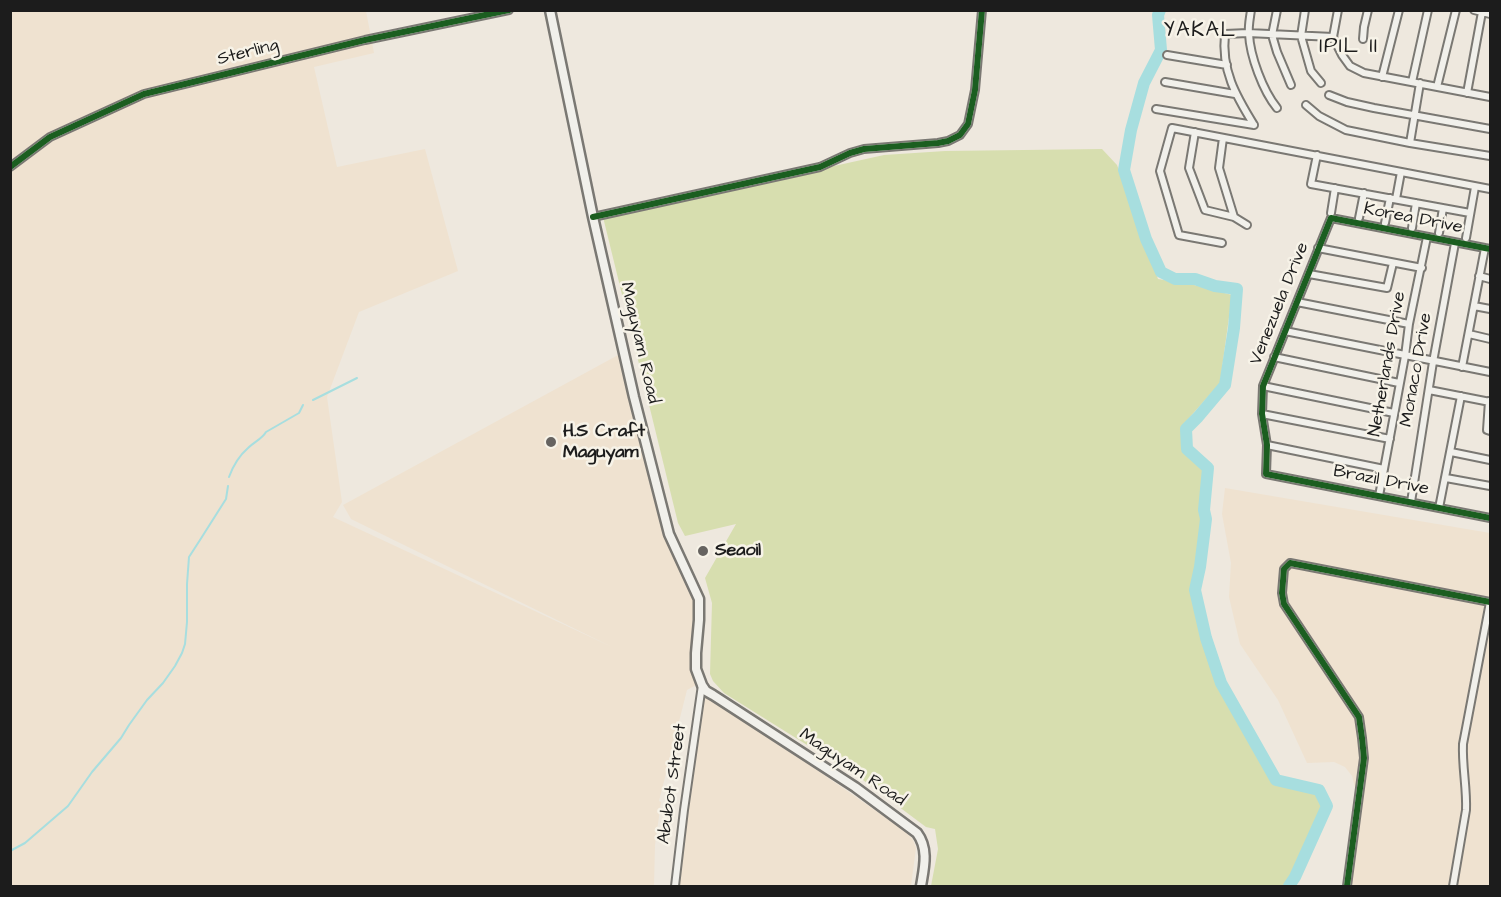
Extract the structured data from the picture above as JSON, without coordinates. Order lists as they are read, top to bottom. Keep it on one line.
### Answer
{"streets":{"main road":["Maguyam Road"],"street":["Sterling","Korea Drive","Venezuela Drive","Netherlands Drive","Monaco Drive","Brazil Drive","Abubot Street"]},"crossings":[["Korea Drive","Venezuela Drive"],["Korea Drive","Netherlands Drive"],["Korea Drive","Monaco Drive"],["Venezuela Drive","Brazil Drive"],["Maguyam Road","Abubot Street"],["Netherlands Drive","Brazil Drive"],["Monaco Drive","Brazil Drive"]],"districts":["YAKAL","IPIL II"],"places":["H.S Craft Maguyam","Seaoil"]}
